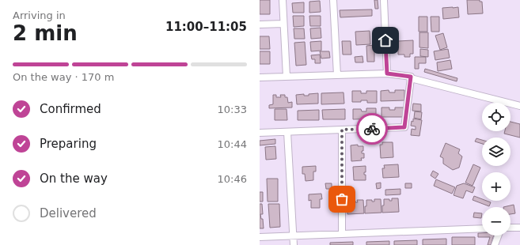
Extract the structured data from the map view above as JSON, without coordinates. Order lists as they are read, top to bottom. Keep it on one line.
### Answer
{"page":{"heading":["2 min","Arriving in","11:00–11:05"],"bar":"On the way · 170 m","list":[["Confirmed","10:33"],["Preparing","10:44"],["On the way","10:46"],"Delivered"],"map_buttons":["+","−"]}}
